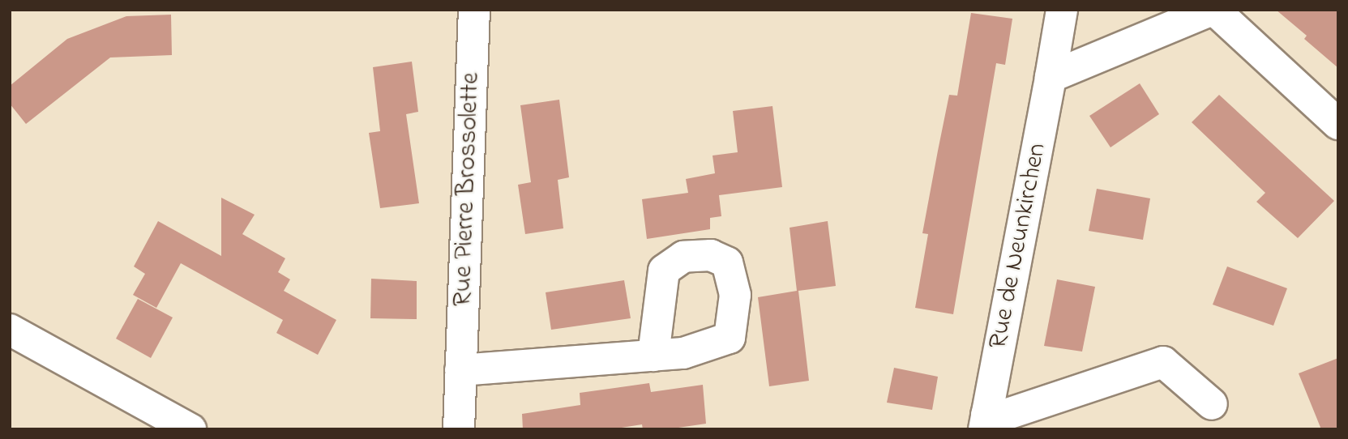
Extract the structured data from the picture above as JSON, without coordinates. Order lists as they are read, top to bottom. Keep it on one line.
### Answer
{"streets":{"street":["Rue Pierre Brossolette","Rue de Neunkirchen"]}}
